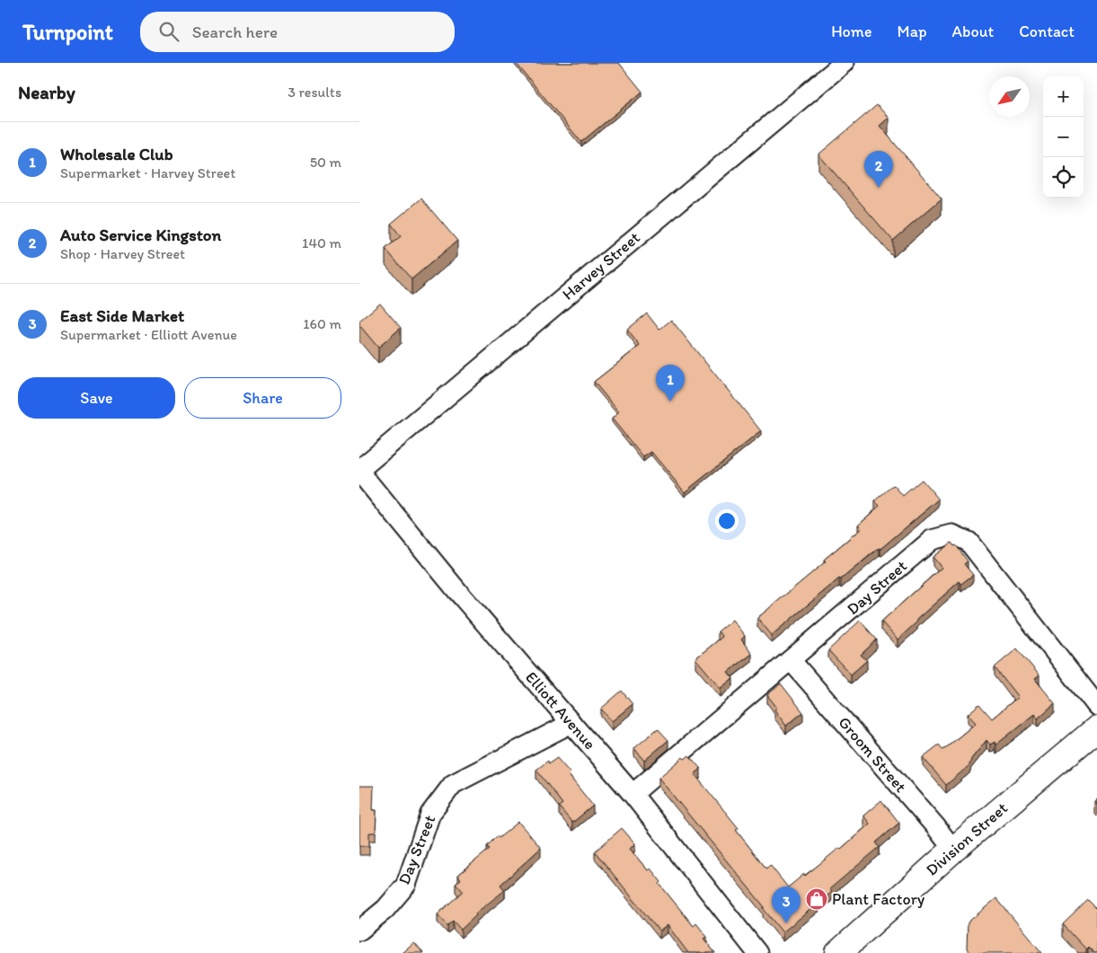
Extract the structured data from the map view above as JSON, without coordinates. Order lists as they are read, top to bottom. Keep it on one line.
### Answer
{"streets":{"main road":["Division Street"],"street":["Harvey Street","Day Street","Elliott Avenue","Groom Street"]},"crossings":[["Harvey Street","Elliott Avenue"],["Day Street","Elliott Avenue"],["Day Street","Groom Street"],["Groom Street","Division Street"]],"places":{"shop":["Plant Factory"]},"north":"bottom left","page":{"header":"Turnpoint","search":"Search here","nav":["Home","Map","About","Contact"],"heading":["Nearby","3 results"],"map_buttons":["+","−"],"list":[{"mark":"1","name":"Wholesale Club","note":"Supermarket · Harvey Street","value":"50 m"},{"mark":"2","name":"Auto Service Kingston","note":"Shop · Harvey Street","value":"140 m"},{"mark":"3","name":"East Side Market","note":"Supermarket · Elliott Avenue","value":"160 m"}],"pins":["2","1","3"],"buttons":["Save","Share"]}}
